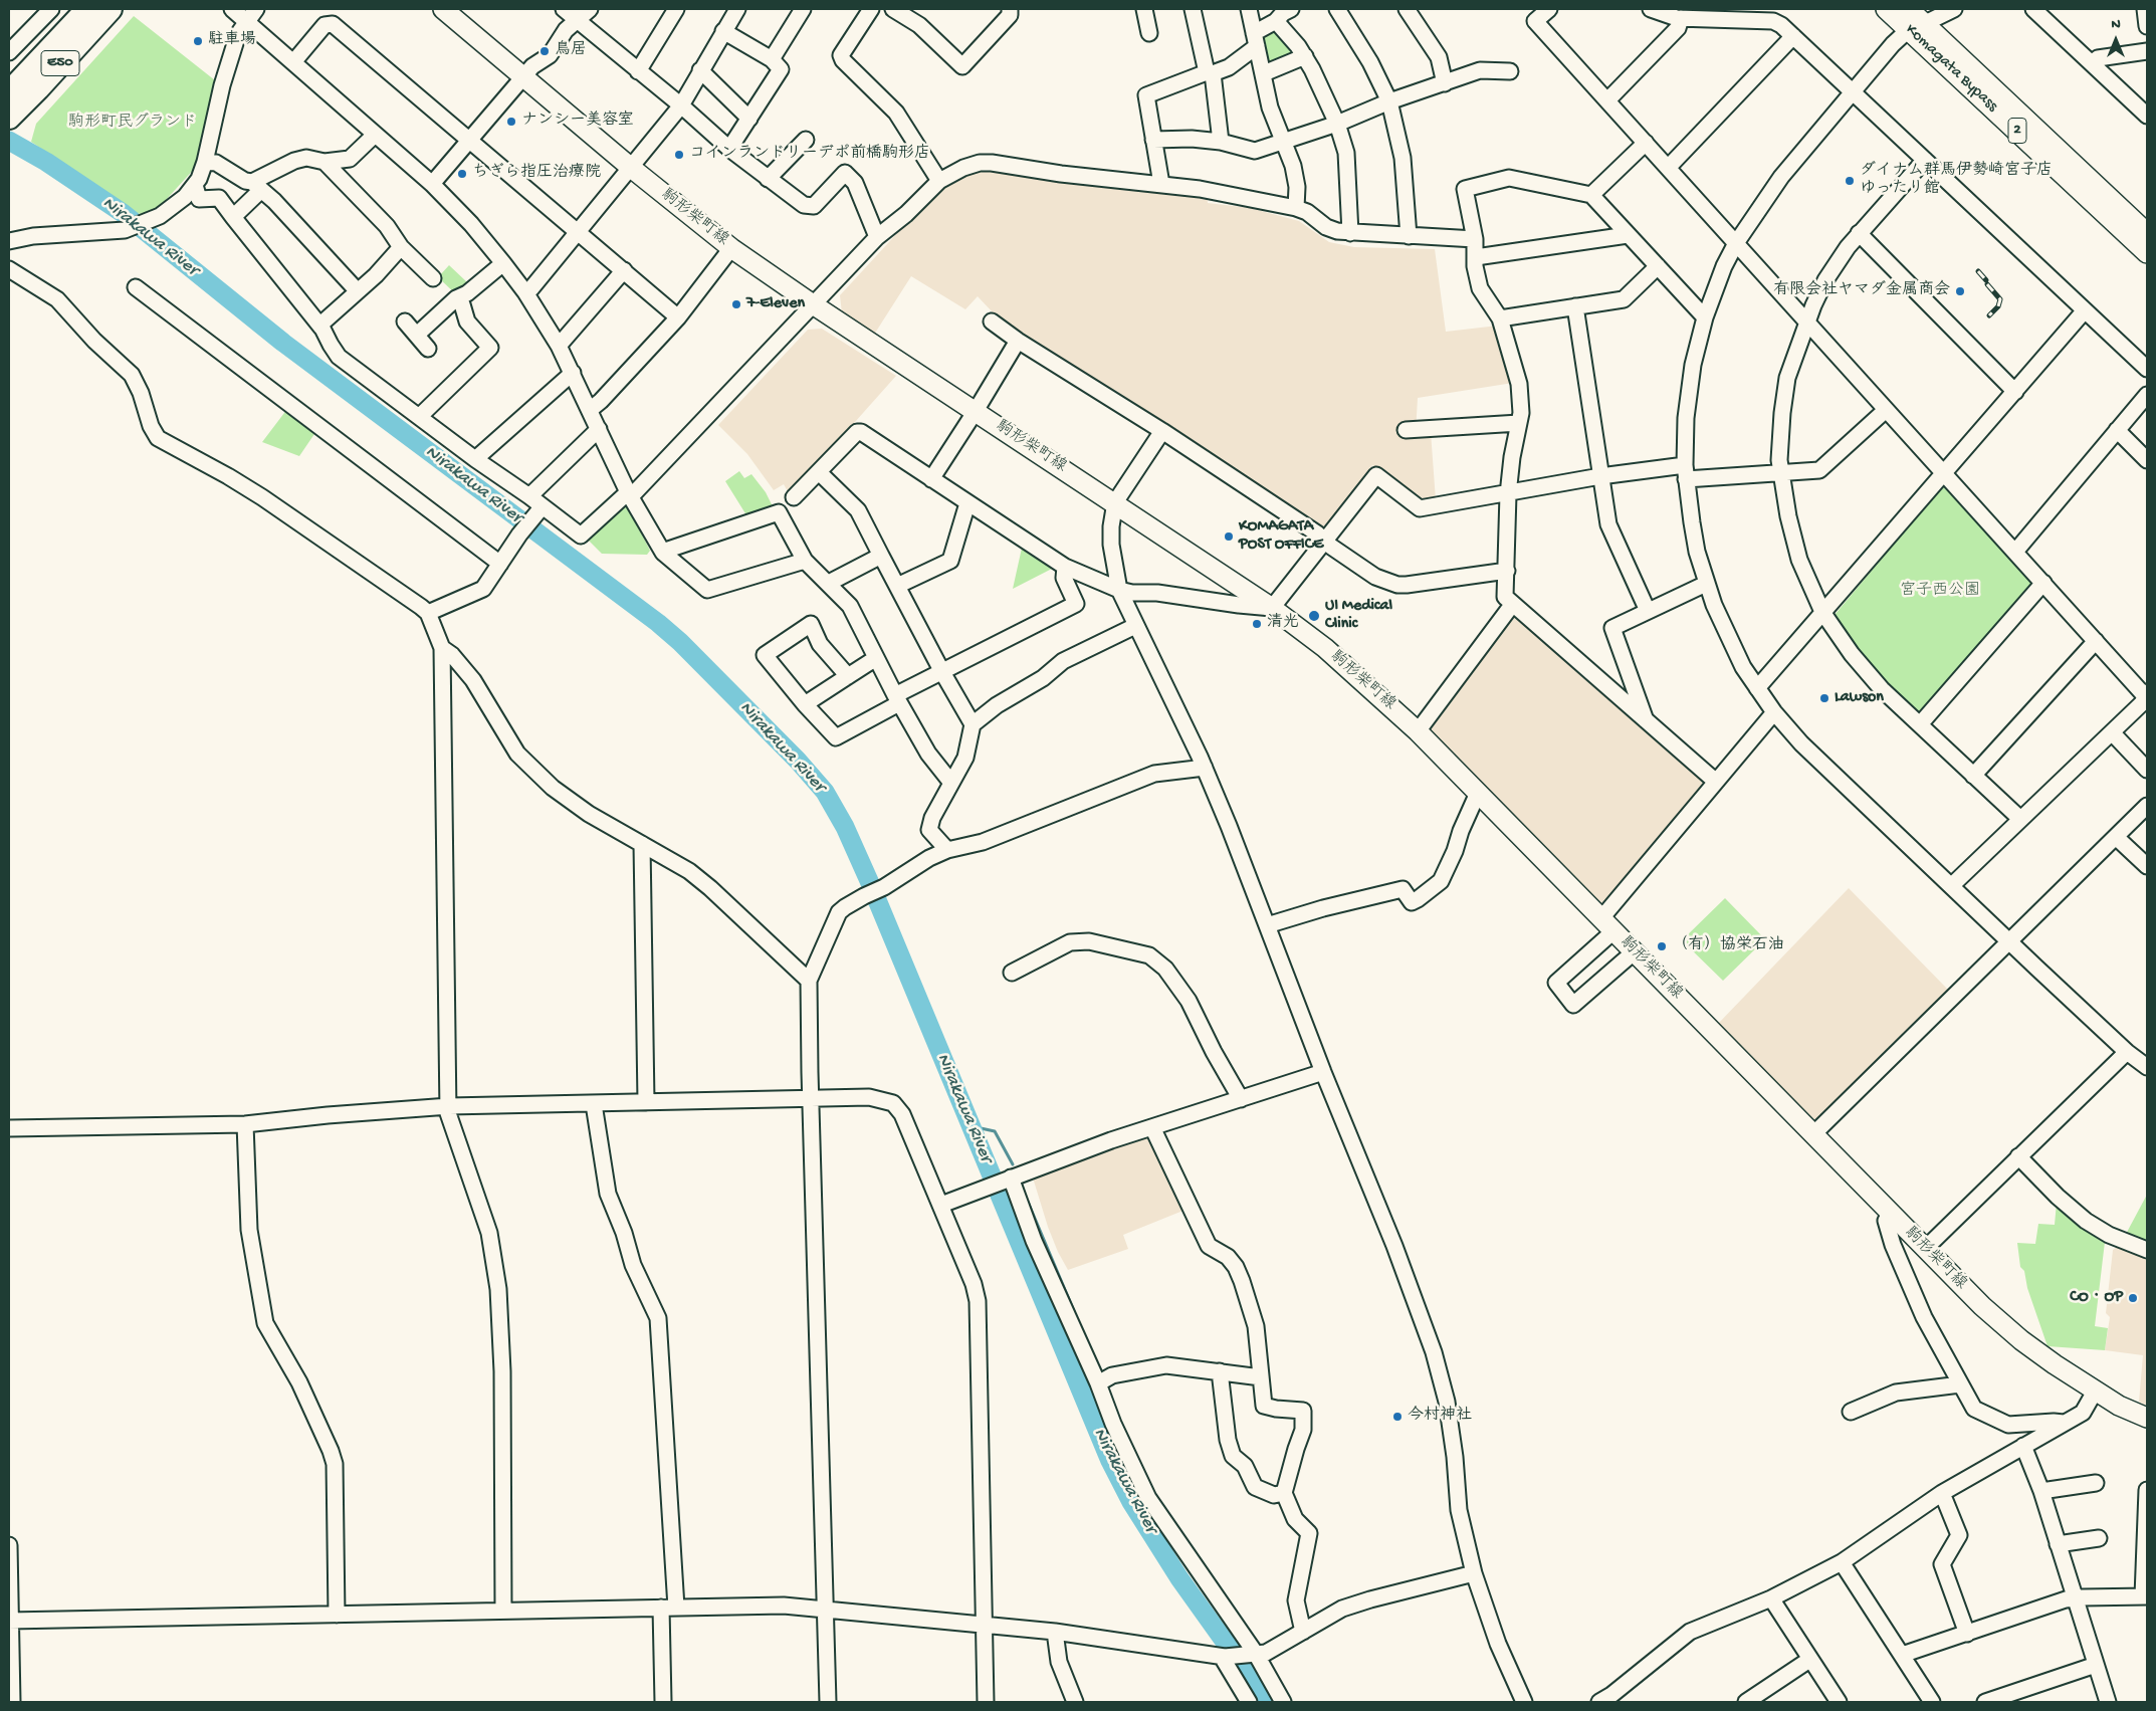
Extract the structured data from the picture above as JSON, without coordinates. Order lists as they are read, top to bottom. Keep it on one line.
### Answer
{"streets":{"highway":["E50"],"main road":["Komagata Bypass","2","駒形柴町線"]},"water":["Nirakawa River"],"parks":["駒形町民グランド","宮子西公園"],"places":["駐車場","鳥居","ナンシー美容室","コインランドリーデポ前橋駒形店","ちぎら指圧治療院","ダイナム群馬伊勢崎宮子店 ゆったり館","有限会社ヤマダ金属商会","7-Eleven","KOMAGATA POST OFFICE","UI Medical Clinic","清光","Lawson","（有）協栄石油","CO・OP","今村神社"],"north":"top"}
